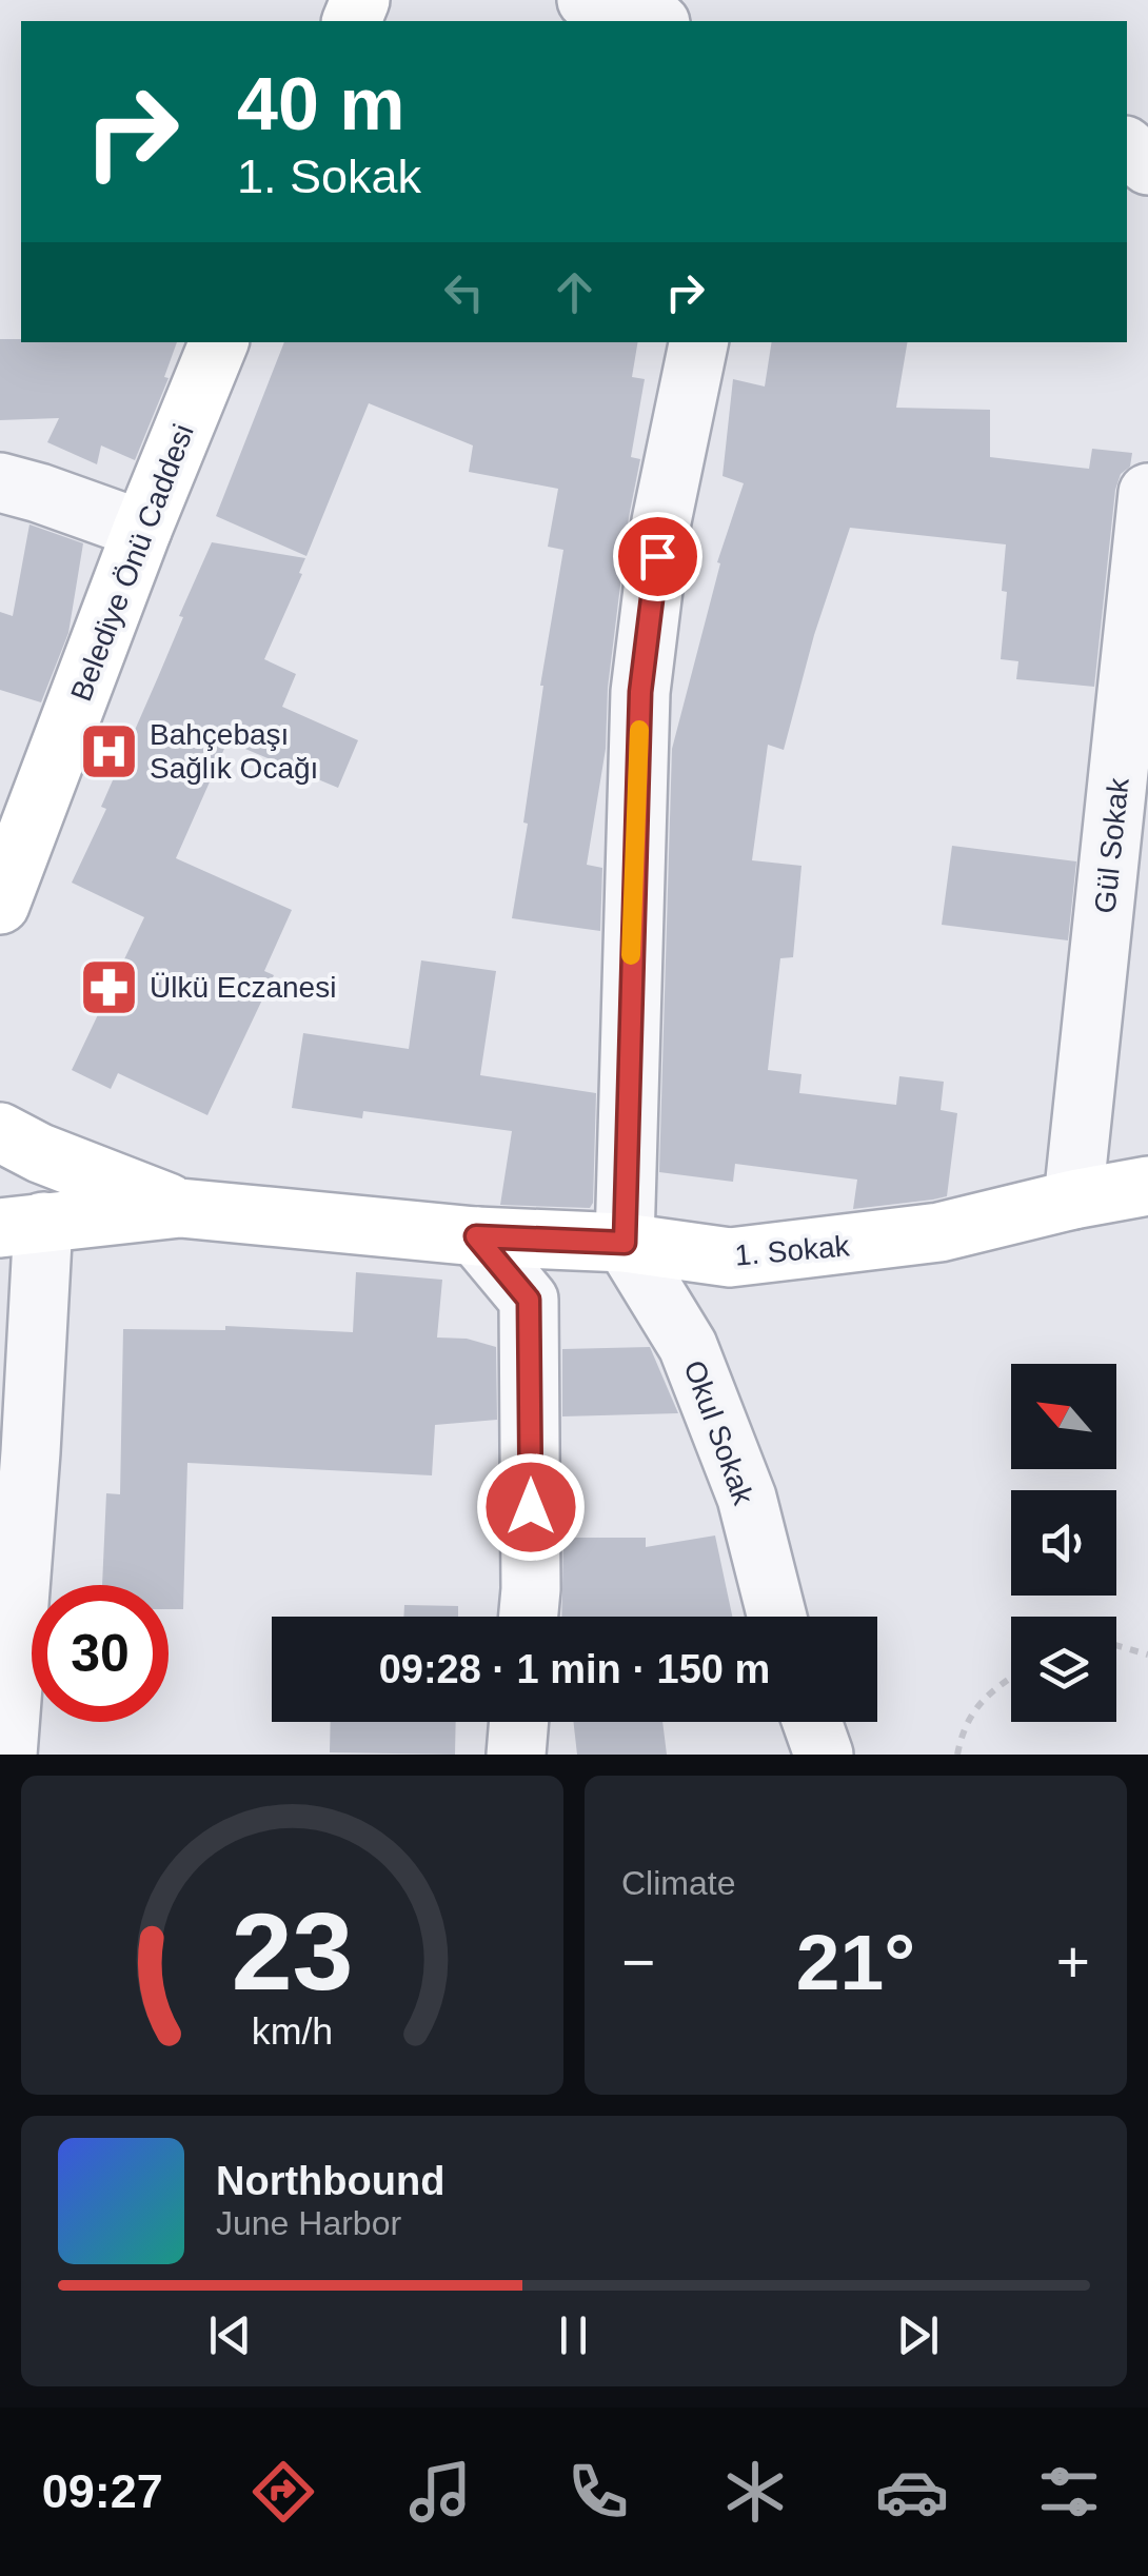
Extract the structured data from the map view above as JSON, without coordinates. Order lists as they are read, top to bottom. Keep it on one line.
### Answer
{"streets":{"street":["Belediye Önü Caddesi","Gül Sokak","1. Sokak","Okul Sokak"]},"crossings":[["Gül Sokak","1. Sokak"],["1. Sokak","Okul Sokak"]],"places":{"hospital":["Bahçebaşı Sağlık Ocağı"],"pharmacy":["Ülkü Eczanesi"]},"north":"top left","page":{"turn":["40 m","1. Sokak"],"limit":"30","trip":"09:28 · 1 min · 150 m","tile":"Climate","heat":["−","21°","+"],"song":["Northbound","June Harbor"],"tabs":"09:27","gauge":["23","km/h"]}}
